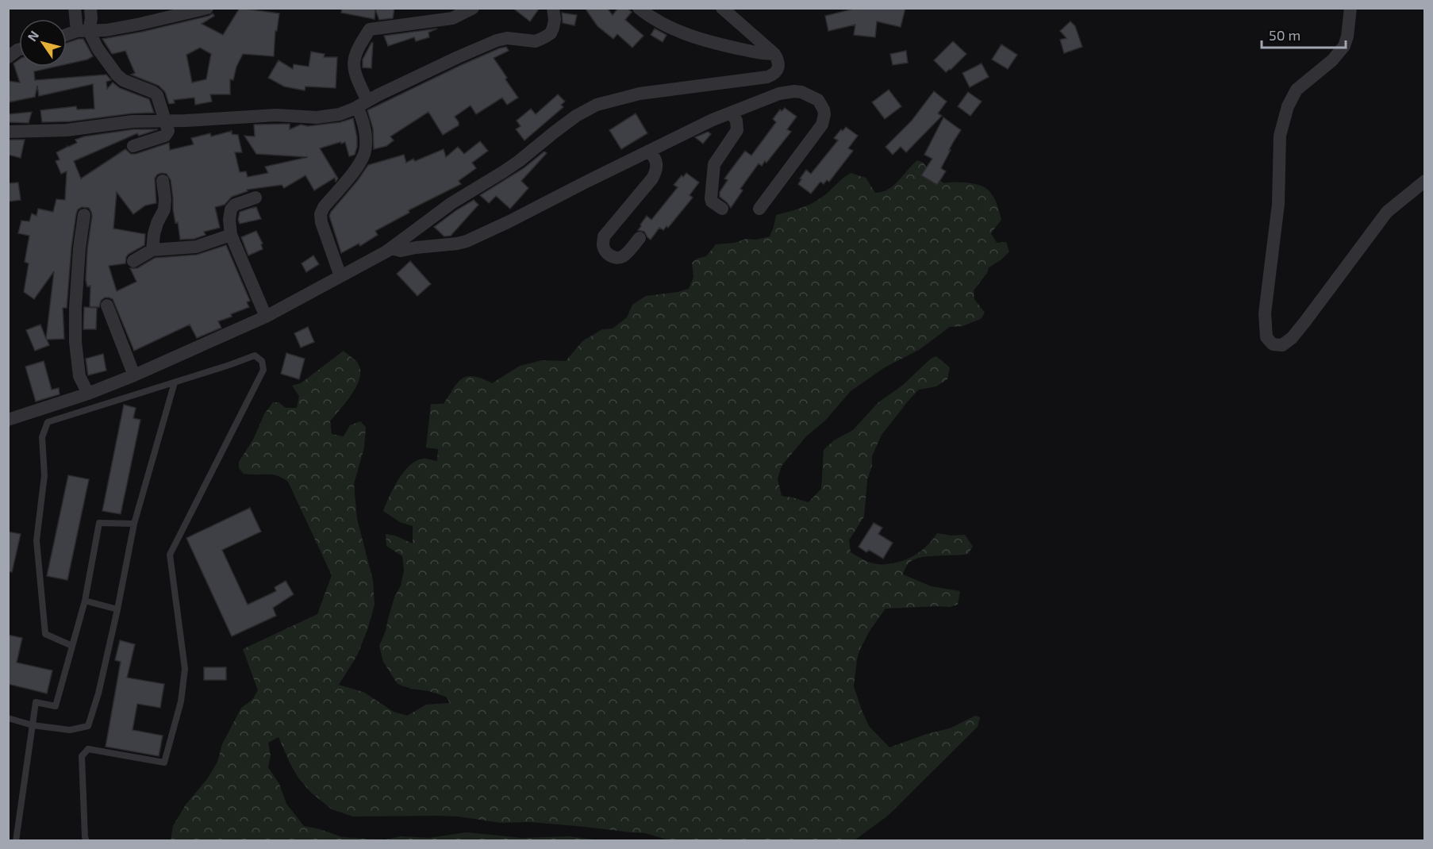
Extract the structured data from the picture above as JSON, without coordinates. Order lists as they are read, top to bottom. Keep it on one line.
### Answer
{"scale_bar":"50 m","north":"top left"}
